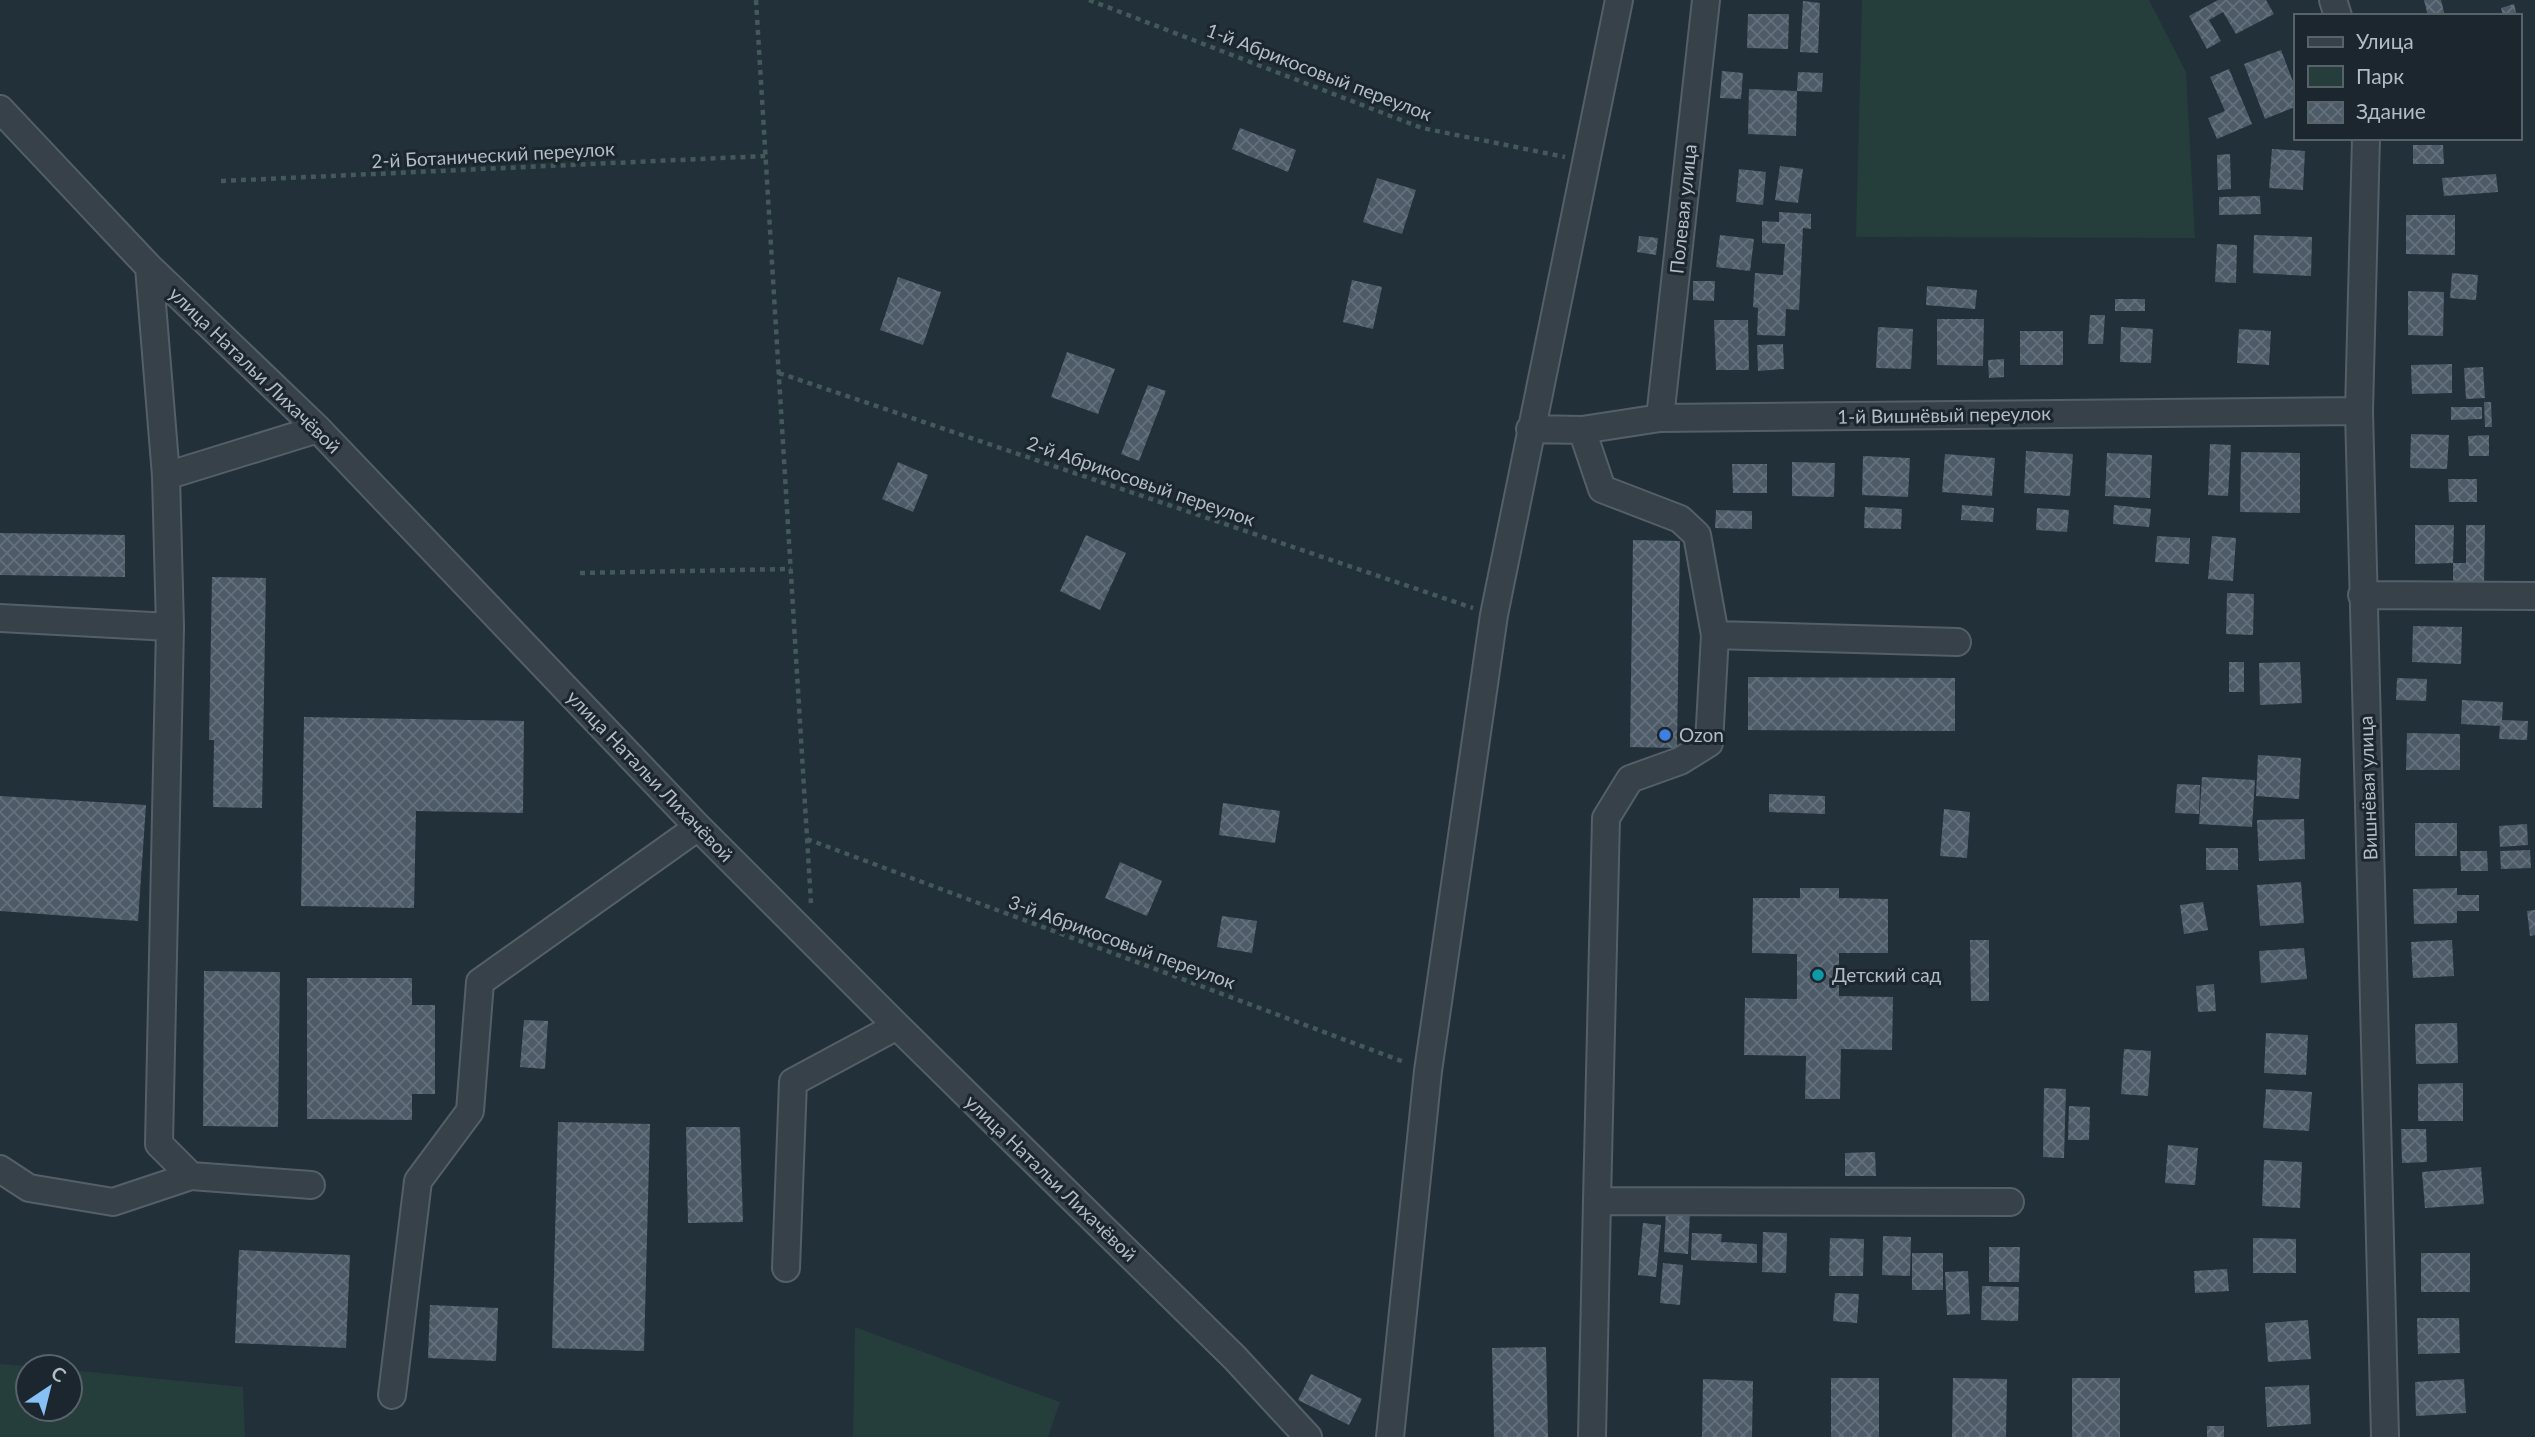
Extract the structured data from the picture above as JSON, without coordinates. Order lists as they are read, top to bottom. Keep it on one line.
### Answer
{"streets":{"street":["Полевая улица","улица Натальи Лихачёвой","1-й Вишнёвый переулок","Вишнёвая улица"],"path":["1-й Абрикосовый переулок","2-й Ботанический переулок","2-й Абрикосовый переулок","3-й Абрикосовый переулок"]},"crossings":[["Полевая улица","1-й Вишнёвый переулок"],["1-й Вишнёвый переулок","Вишнёвая улица"]],"places":["Ozon","Детский сад"],"legend":["Улица","Парк","Здание"],"north":"top right"}
